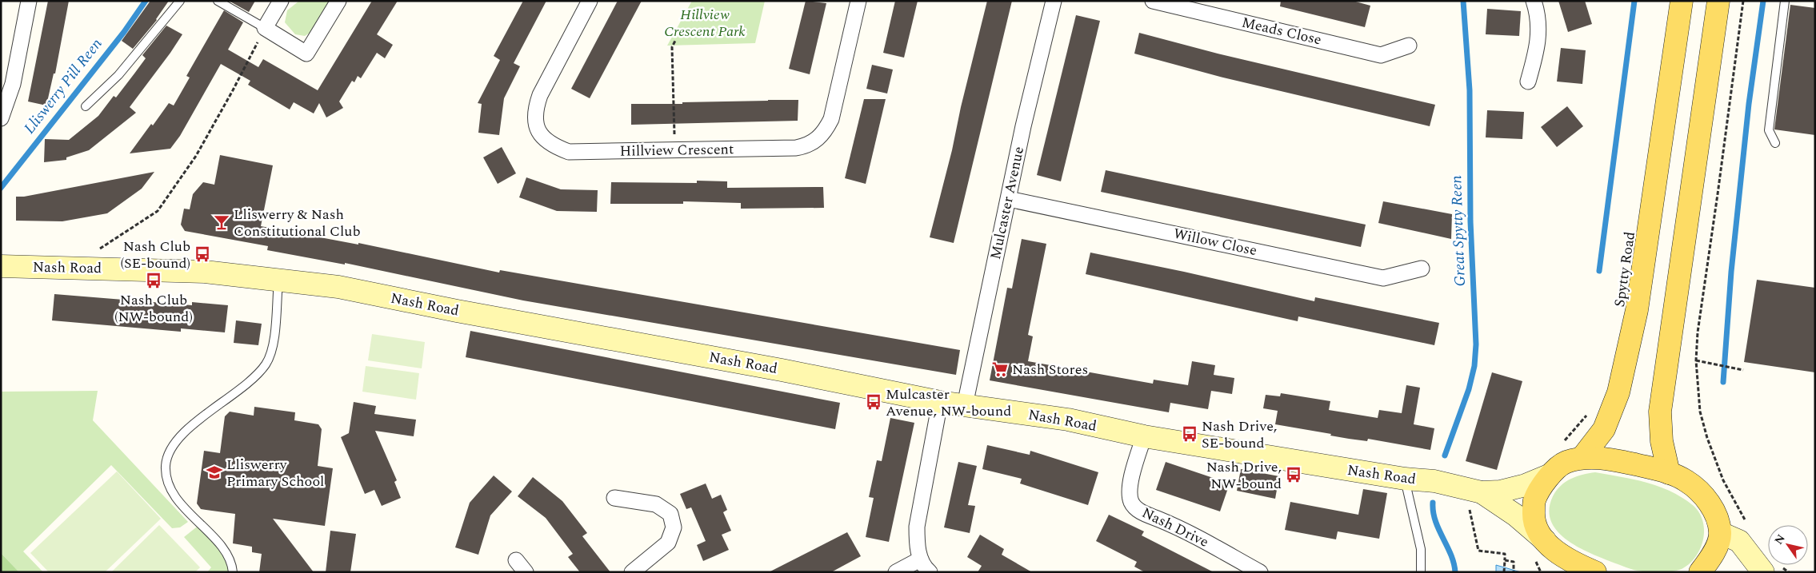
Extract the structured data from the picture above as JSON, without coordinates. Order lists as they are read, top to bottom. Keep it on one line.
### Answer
{"streets":{"main road":["Spytty Road"],"street":["Meads Close","Hillview Crescent","Mulcaster Avenue","Willow Close","Nash Road","Nash Drive"]},"crossings":[["Mulcaster Avenue","Willow Close"],["Mulcaster Avenue","Nash Road"],["Nash Road","Nash Drive"]],"water":["Lliswerry Pill Reen","Great Spytty Reen"],"parks":["Hillview Crescent Park"],"places":{"bar":["Lliswerry & Nash Constitutional Club"],"bus stop":["Nash Club (SE-bound)","Nash Club (NW-bound)","Mulcaster Avenue, NW-bound","Nash Drive, SE-bound","Nash Drive, NW-bound"],"supermarket":["Nash Stores"],"school or university":["Lliswerry Primary School"]},"north":"top left"}
